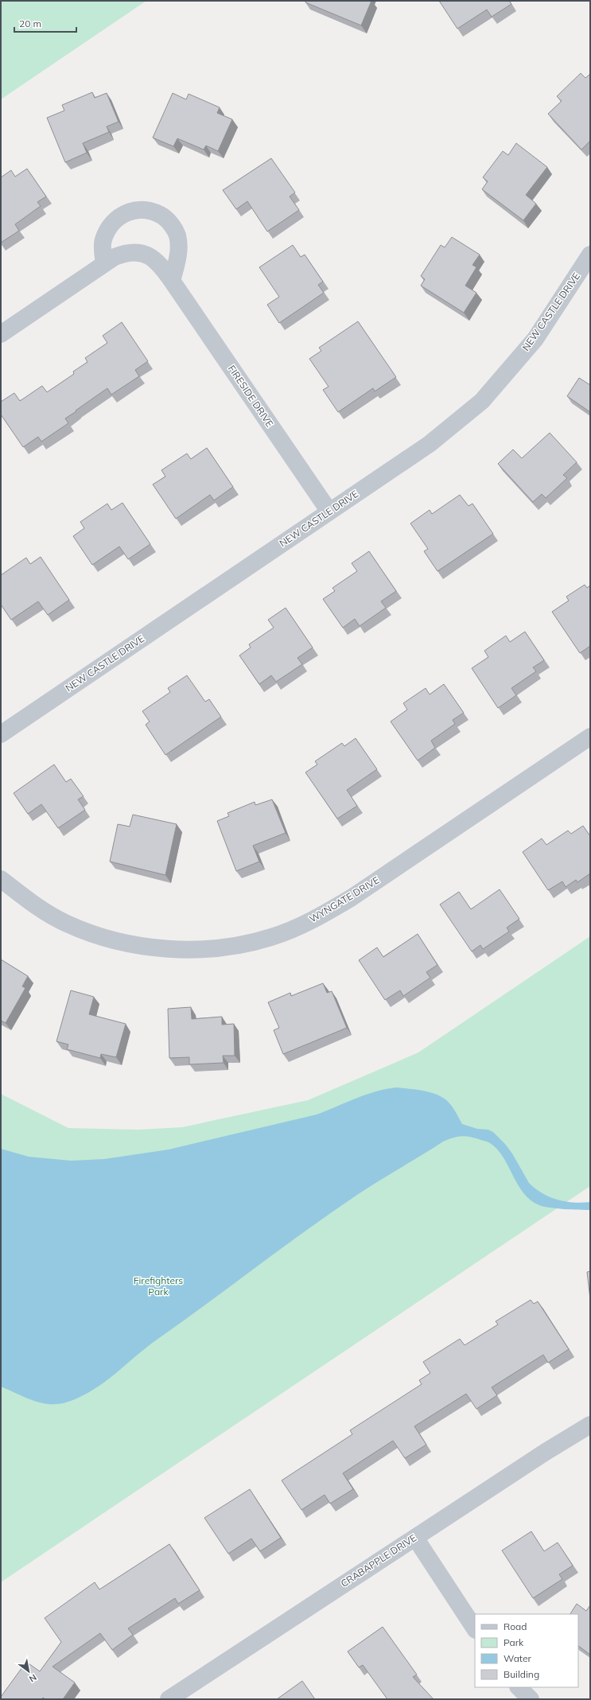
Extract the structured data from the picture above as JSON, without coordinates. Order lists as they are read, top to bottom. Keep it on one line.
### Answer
{"streets":{"street":["NEW CASTLE DRIVE","FIRESIDE DRIVE","WYNGATE DRIVE","CRABAPPLE DRIVE"]},"crossings":[["NEW CASTLE DRIVE","FIRESIDE DRIVE"]],"parks":["Firefighters Park"],"legend":["Road","Park","Water","Building"],"scale_bar":"20 m","north":"bottom right"}
